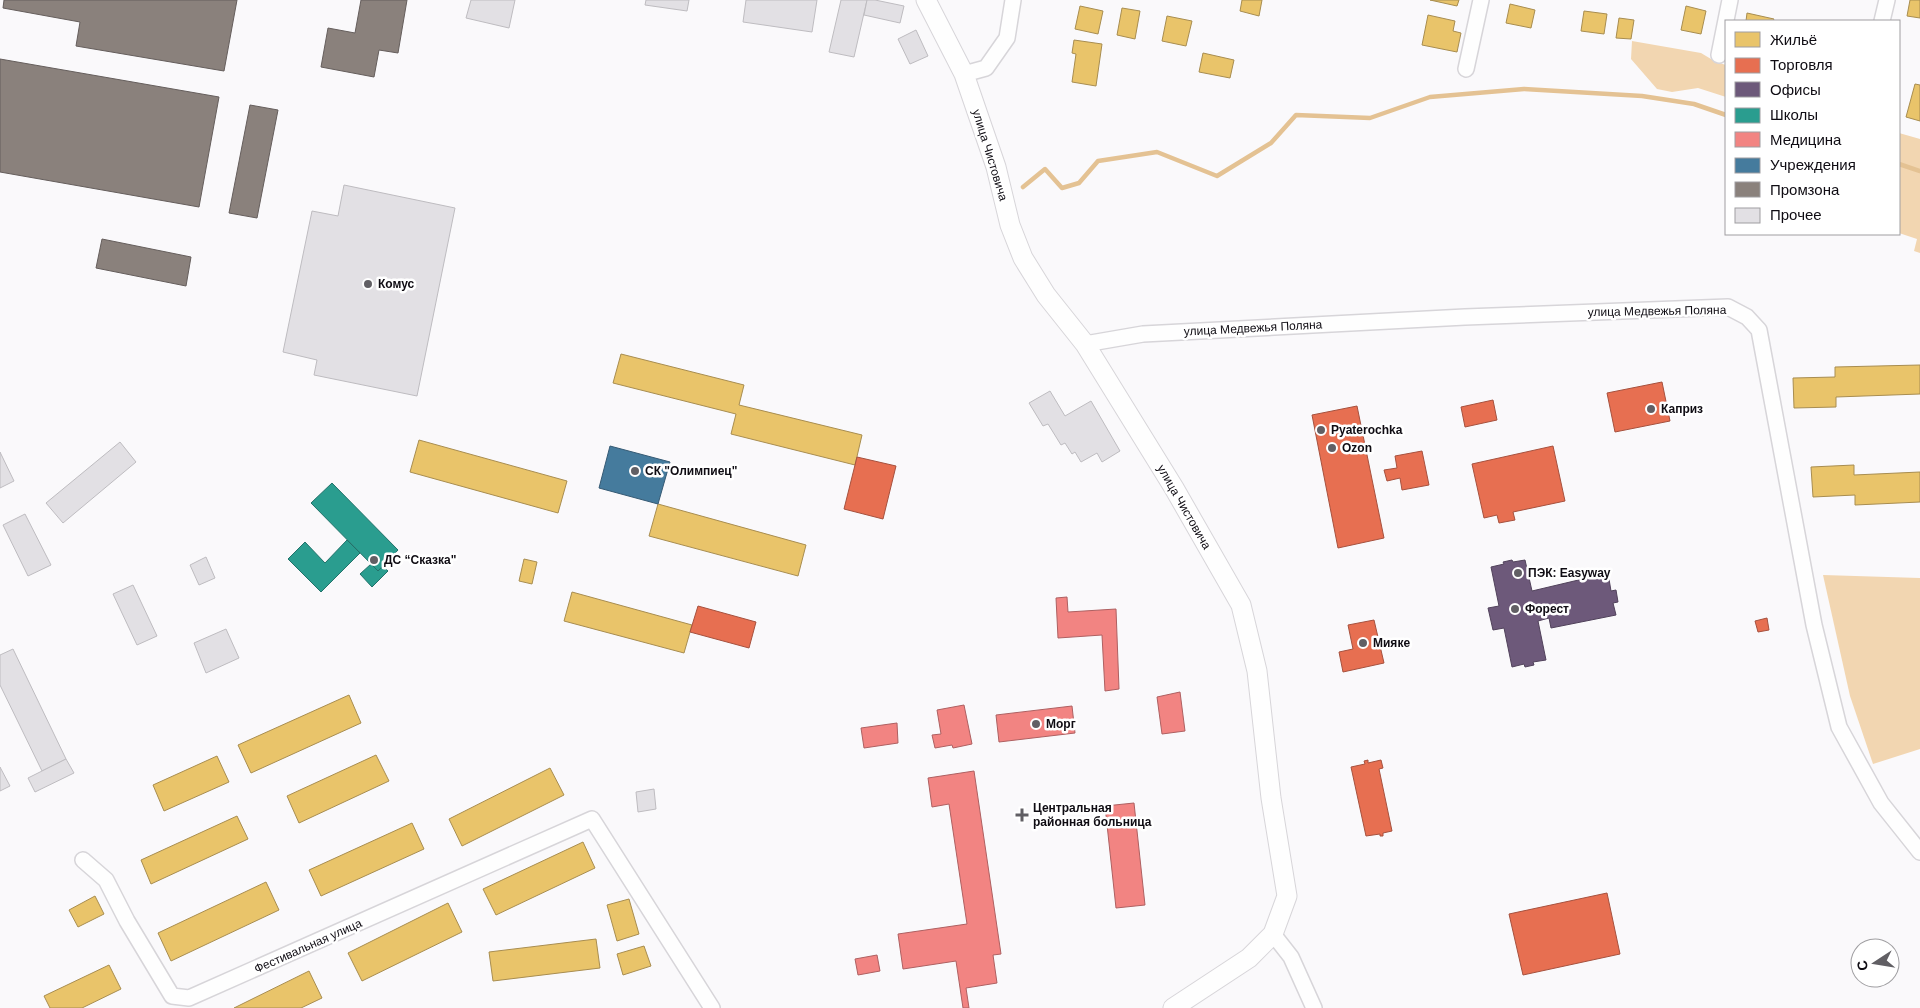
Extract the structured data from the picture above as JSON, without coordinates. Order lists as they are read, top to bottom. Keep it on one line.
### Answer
{"streets":{"street":["улица Чистовича","улица Медвежья Поляна","Фестивальная улица"]},"crossings":[["улица Чистовича","улица Медвежья Поляна"]],"places":{"other":["Комус","Каприз","Pyaterochka","Ozon","СК \"Олимпиец\"","ДС “Сказка\"","ПЭК: Easyway","Форест","Мияке","Морг"],"health":["Центральная районная больница"]},"legend":["Жильё","Торговля","Офисы","Школы","Медицина","Учреждения","Промзона","Прочее"],"north":"left"}
